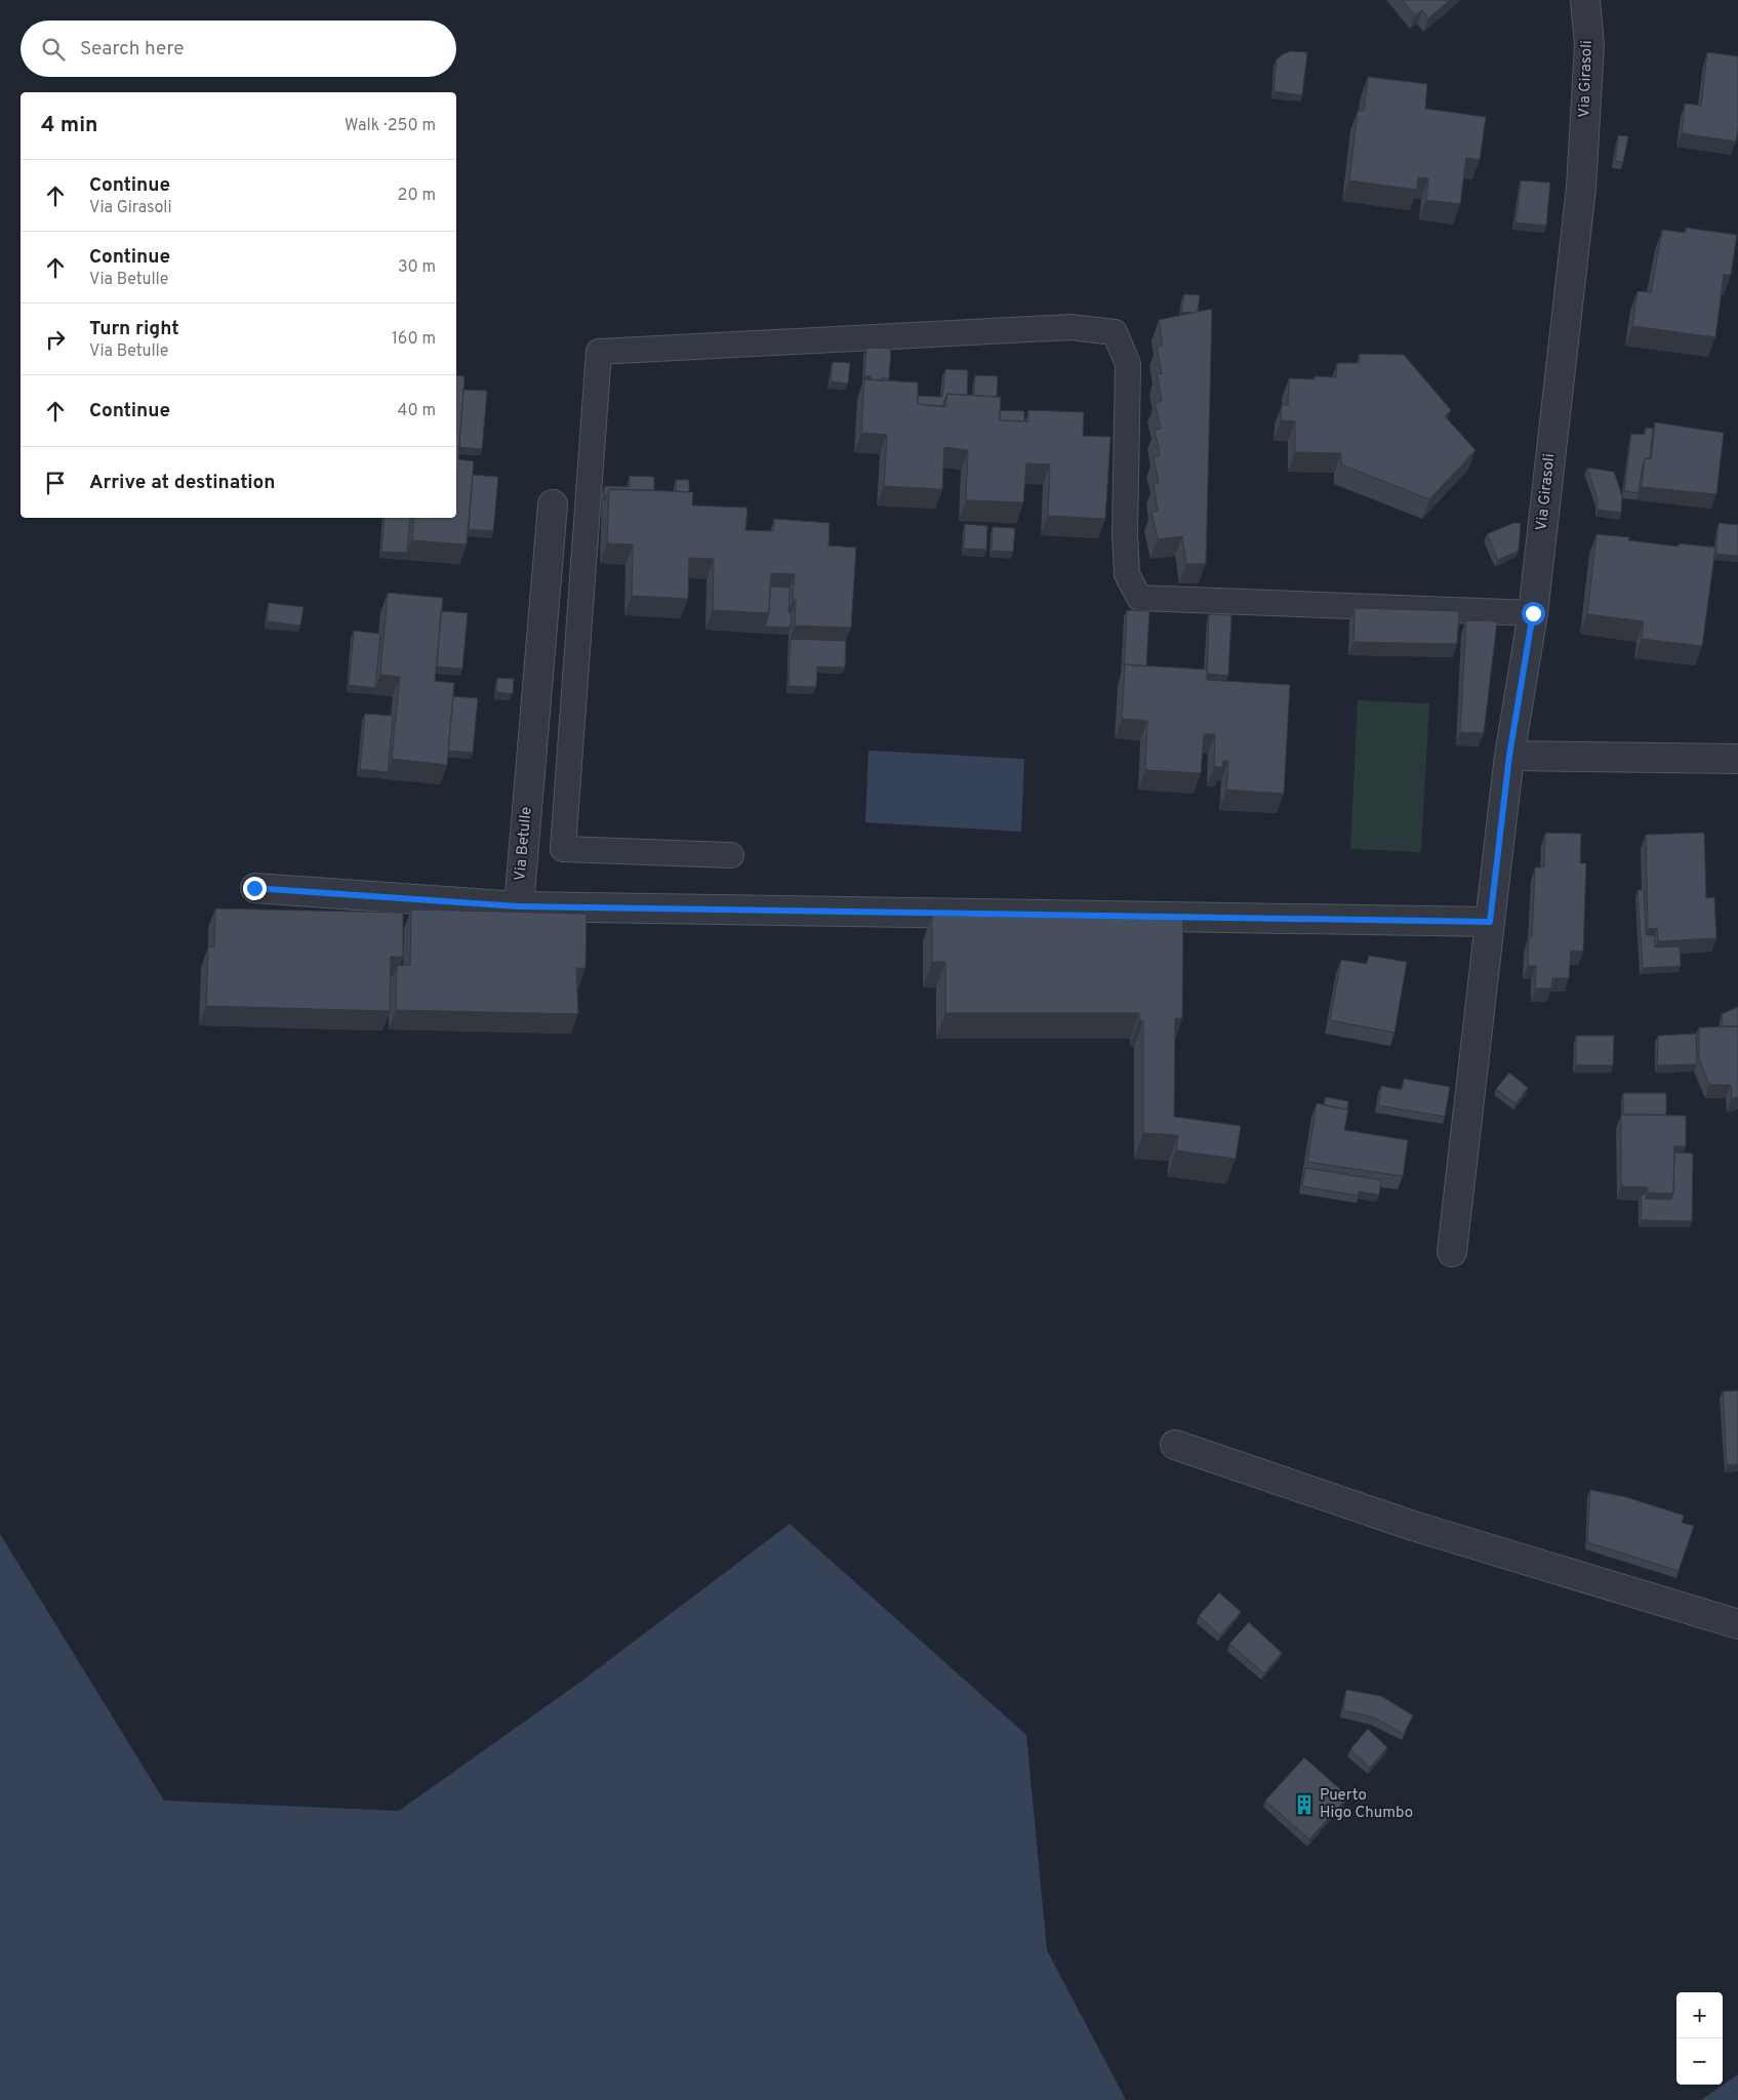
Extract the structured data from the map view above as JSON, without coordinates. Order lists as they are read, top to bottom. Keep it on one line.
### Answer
{"streets":{"street":["Via Girasoli","Via Betulle"]},"places":{"building":["Puerto Higo Chumbo"]},"page":{"search":"Search here","heading":["4 min","Walk · 250 m"],"list":[["Continue","Via Girasoli","20 m"],["Continue","Via Betulle","30 m"],["Turn right","Via Betulle","160 m"],["Continue","40 m"],"Arrive at destination"],"map_buttons":["+","−"]}}
